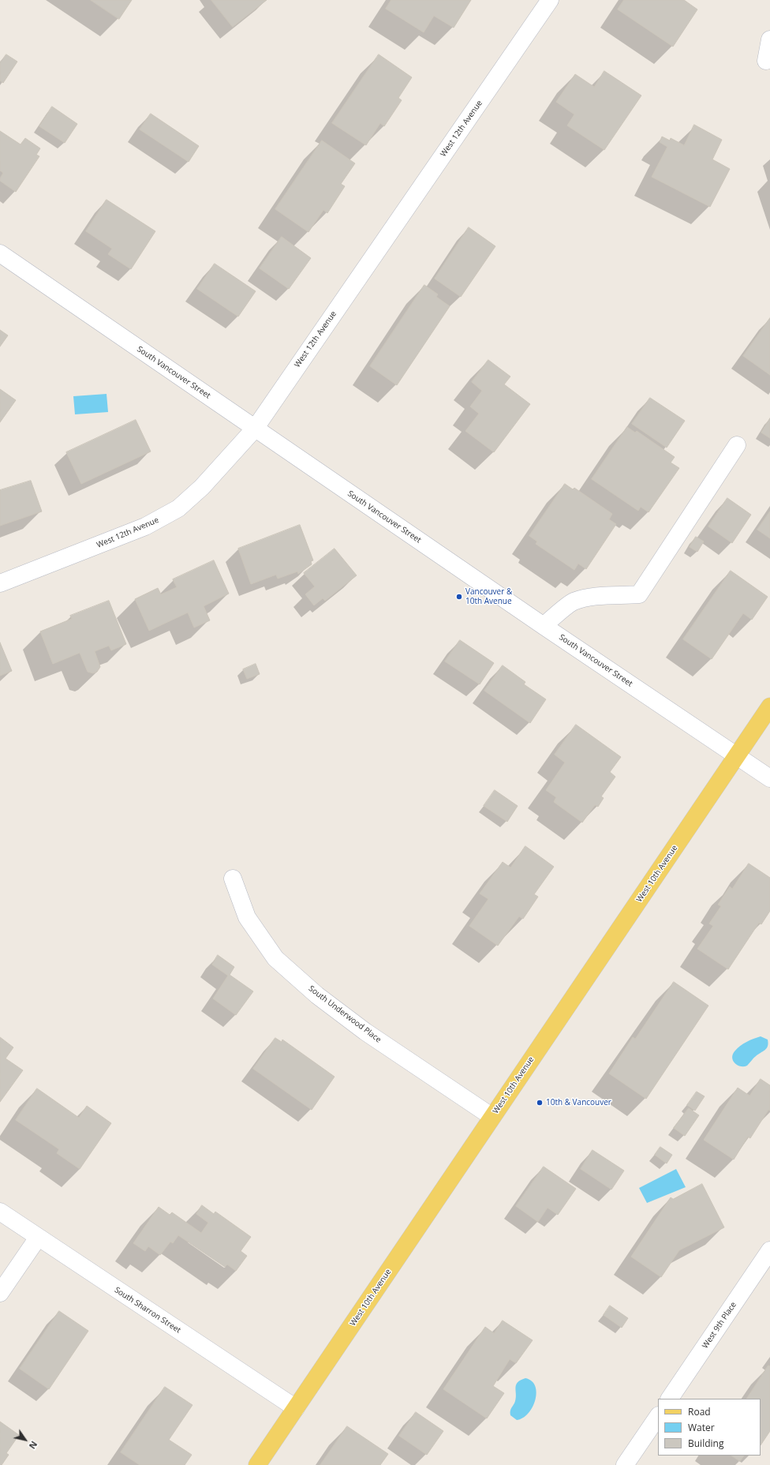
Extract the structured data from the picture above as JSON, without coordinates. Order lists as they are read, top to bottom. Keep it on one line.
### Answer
{"streets":{"main road":["West 10th Avenue"],"street":["West 12th Avenue","South Vancouver Street","South Underwood Place","South Sharron Street","West 9th Place"]},"crossings":[["West 12th Avenue","South Vancouver Street"],["South Vancouver Street","West 10th Avenue"],["West 10th Avenue","South Underwood Place"],["West 10th Avenue","South Sharron Street"]],"places":["Vancouver & 10th Avenue","10th & Vancouver"],"legend":["Road","Water","Building"],"north":"bottom right"}
